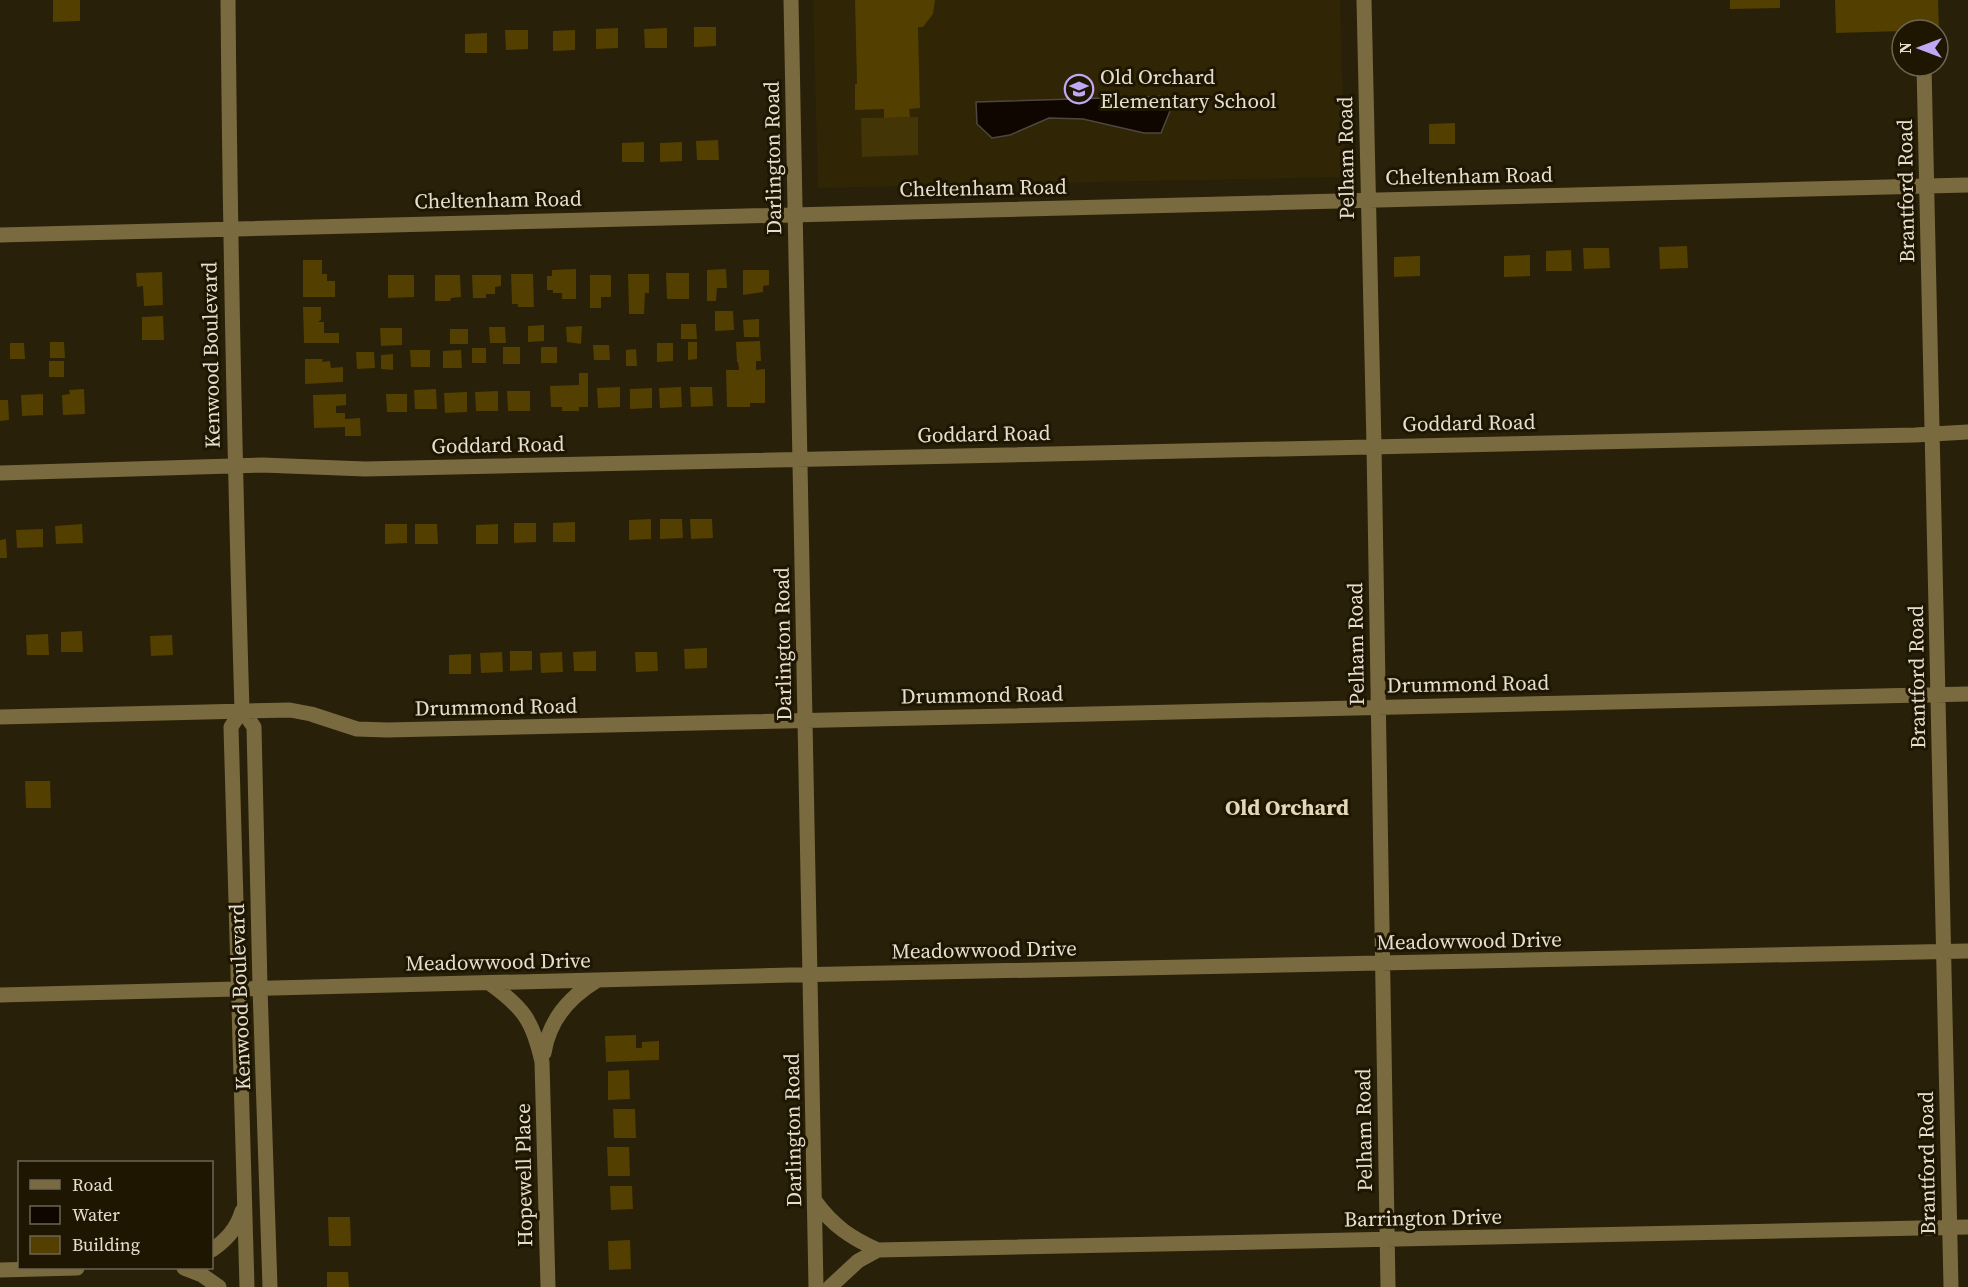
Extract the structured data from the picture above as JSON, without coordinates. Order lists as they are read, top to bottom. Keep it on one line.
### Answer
{"streets":{"street":["Darlington Road","Pelham Road","Cheltenham Road","Brantford Road","Kenwood Boulevard","Goddard Road","Drummond Road","Meadowwood Drive","Hopewell Place","Barrington Drive"]},"crossings":[["Darlington Road","Cheltenham Road"],["Darlington Road","Goddard Road"],["Darlington Road","Drummond Road"],["Darlington Road","Meadowwood Drive"],["Darlington Road","Barrington Drive"],["Pelham Road","Cheltenham Road"],["Pelham Road","Goddard Road"],["Pelham Road","Drummond Road"],["Pelham Road","Meadowwood Drive"],["Pelham Road","Barrington Drive"],["Cheltenham Road","Brantford Road"],["Cheltenham Road","Kenwood Boulevard"],["Brantford Road","Goddard Road"],["Brantford Road","Drummond Road"],["Brantford Road","Meadowwood Drive"],["Brantford Road","Barrington Drive"],["Kenwood Boulevard","Goddard Road"],["Kenwood Boulevard","Drummond Road"],["Kenwood Boulevard","Meadowwood Drive"],["Meadowwood Drive","Hopewell Place"]],"districts":["Old Orchard"],"places":{"school or university":["Old Orchard Elementary School"]},"legend":["Road","Water","Building"],"north":"left"}
